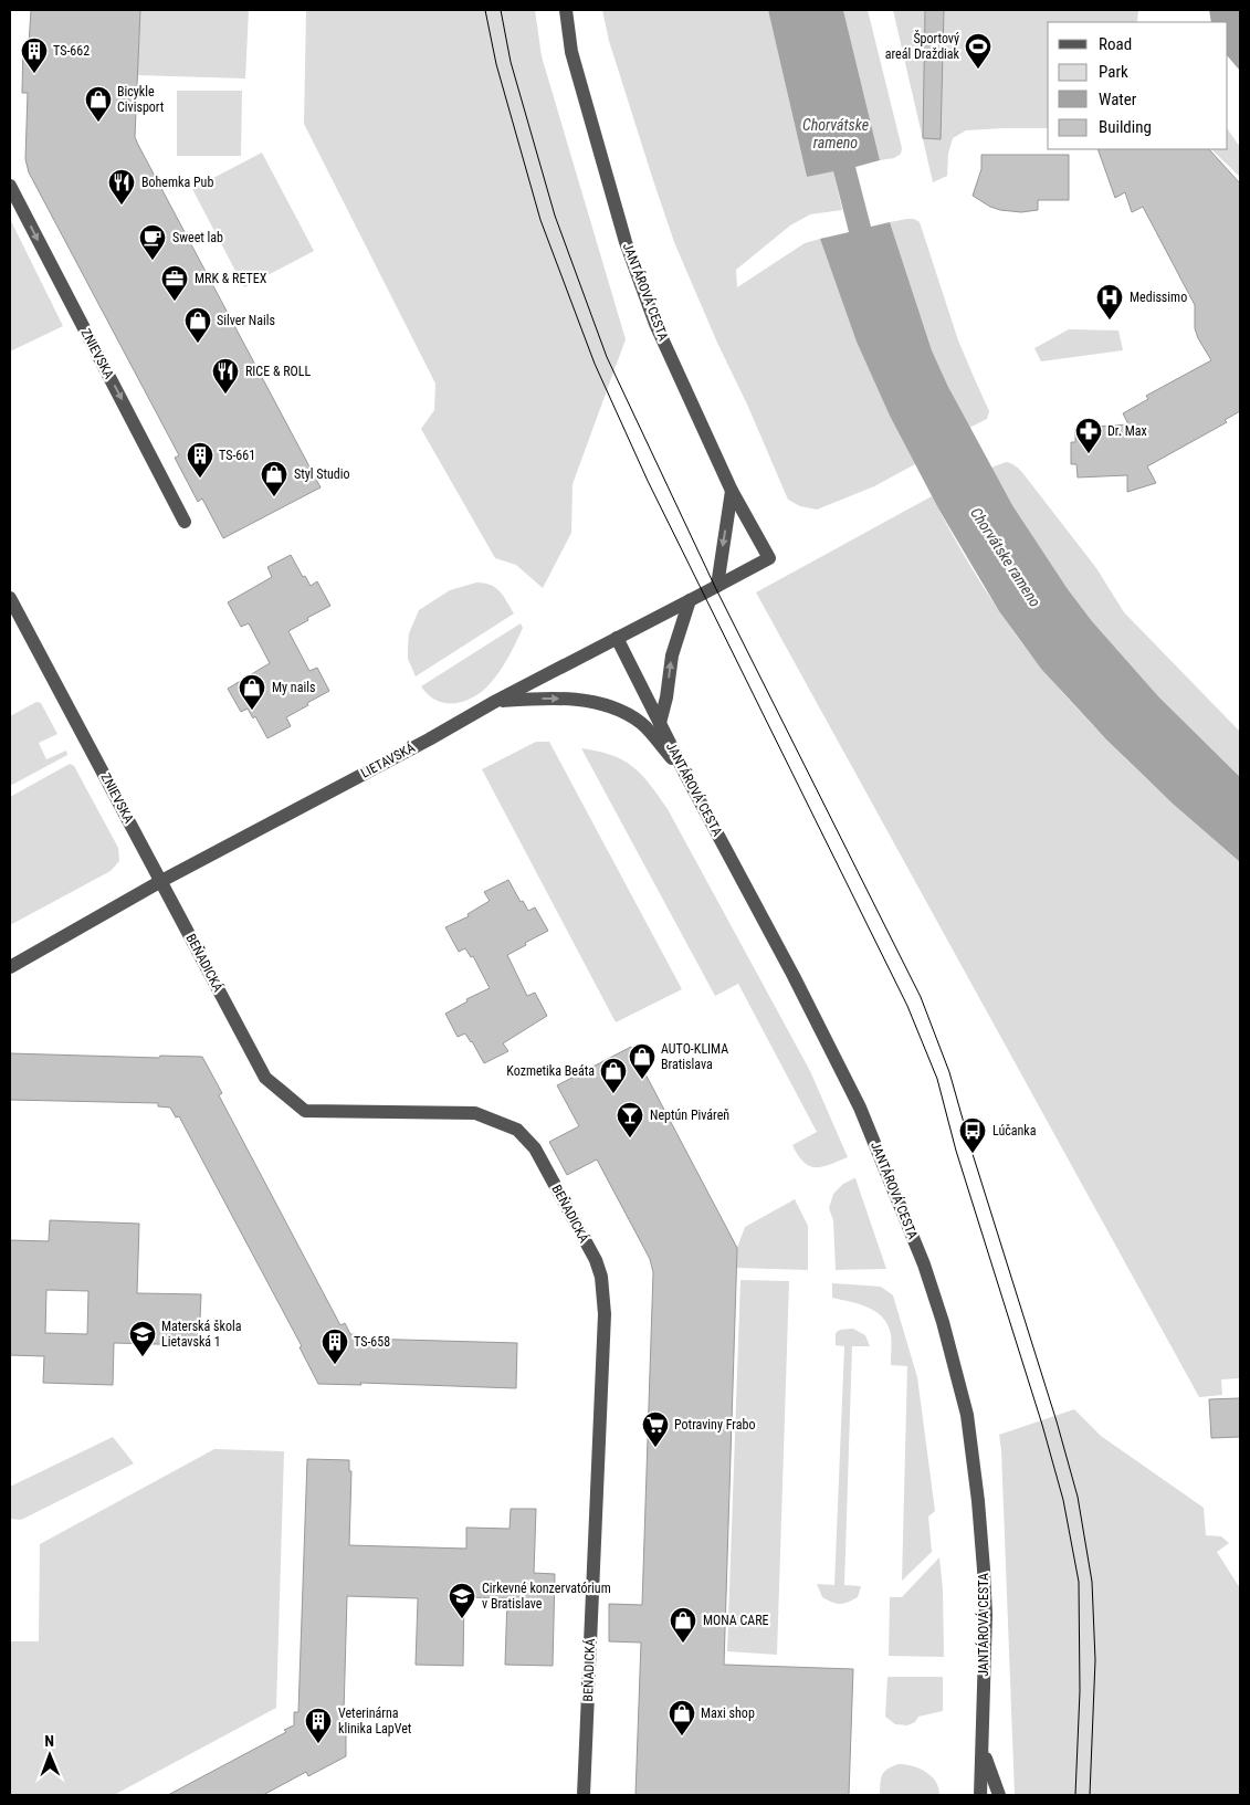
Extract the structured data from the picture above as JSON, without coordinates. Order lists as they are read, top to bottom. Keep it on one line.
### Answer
{"streets":{"street":["JANTÁROVÁ CESTA","ZNIEVSKA","LIETAVSKÁ","BEŇADICKÁ"]},"crossings":[["JANTÁROVÁ CESTA","LIETAVSKÁ"],["ZNIEVSKA","LIETAVSKÁ"],["ZNIEVSKA","BEŇADICKÁ"],["LIETAVSKÁ","BEŇADICKÁ"]],"one_way":["ZNIEVSKA"],"water":["Chorvátske rameno"],"places":{"sports":["Športový areál Draždiak"],"building":["TS-662","TS-661","TS-658","Veterinárna klinika LapVet"],"shop":["Bicykle Civisport","Silver Nails","Styl Studio","My nails","AUTO-KLIMA Bratislava","Kozmetika Beáta","MONA CARE","Maxi shop"],"restaurant":["Bohemka Pub","RICE & ROLL"],"cafe":["Sweet lab"],"office":["MRK & RETEX"],"hospital":["Medissimo"],"pharmacy":["Dr. Max"],"bar":["Neptún Piváreň"],"bus stop":["Lúčanka"],"school or university":["Materská škola Lietavská 1","Cirkevné konzervatórium v Bratislave"],"supermarket":["Potraviny Frabo"]},"legend":["Road","Park","Water","Building"],"north":"top"}
